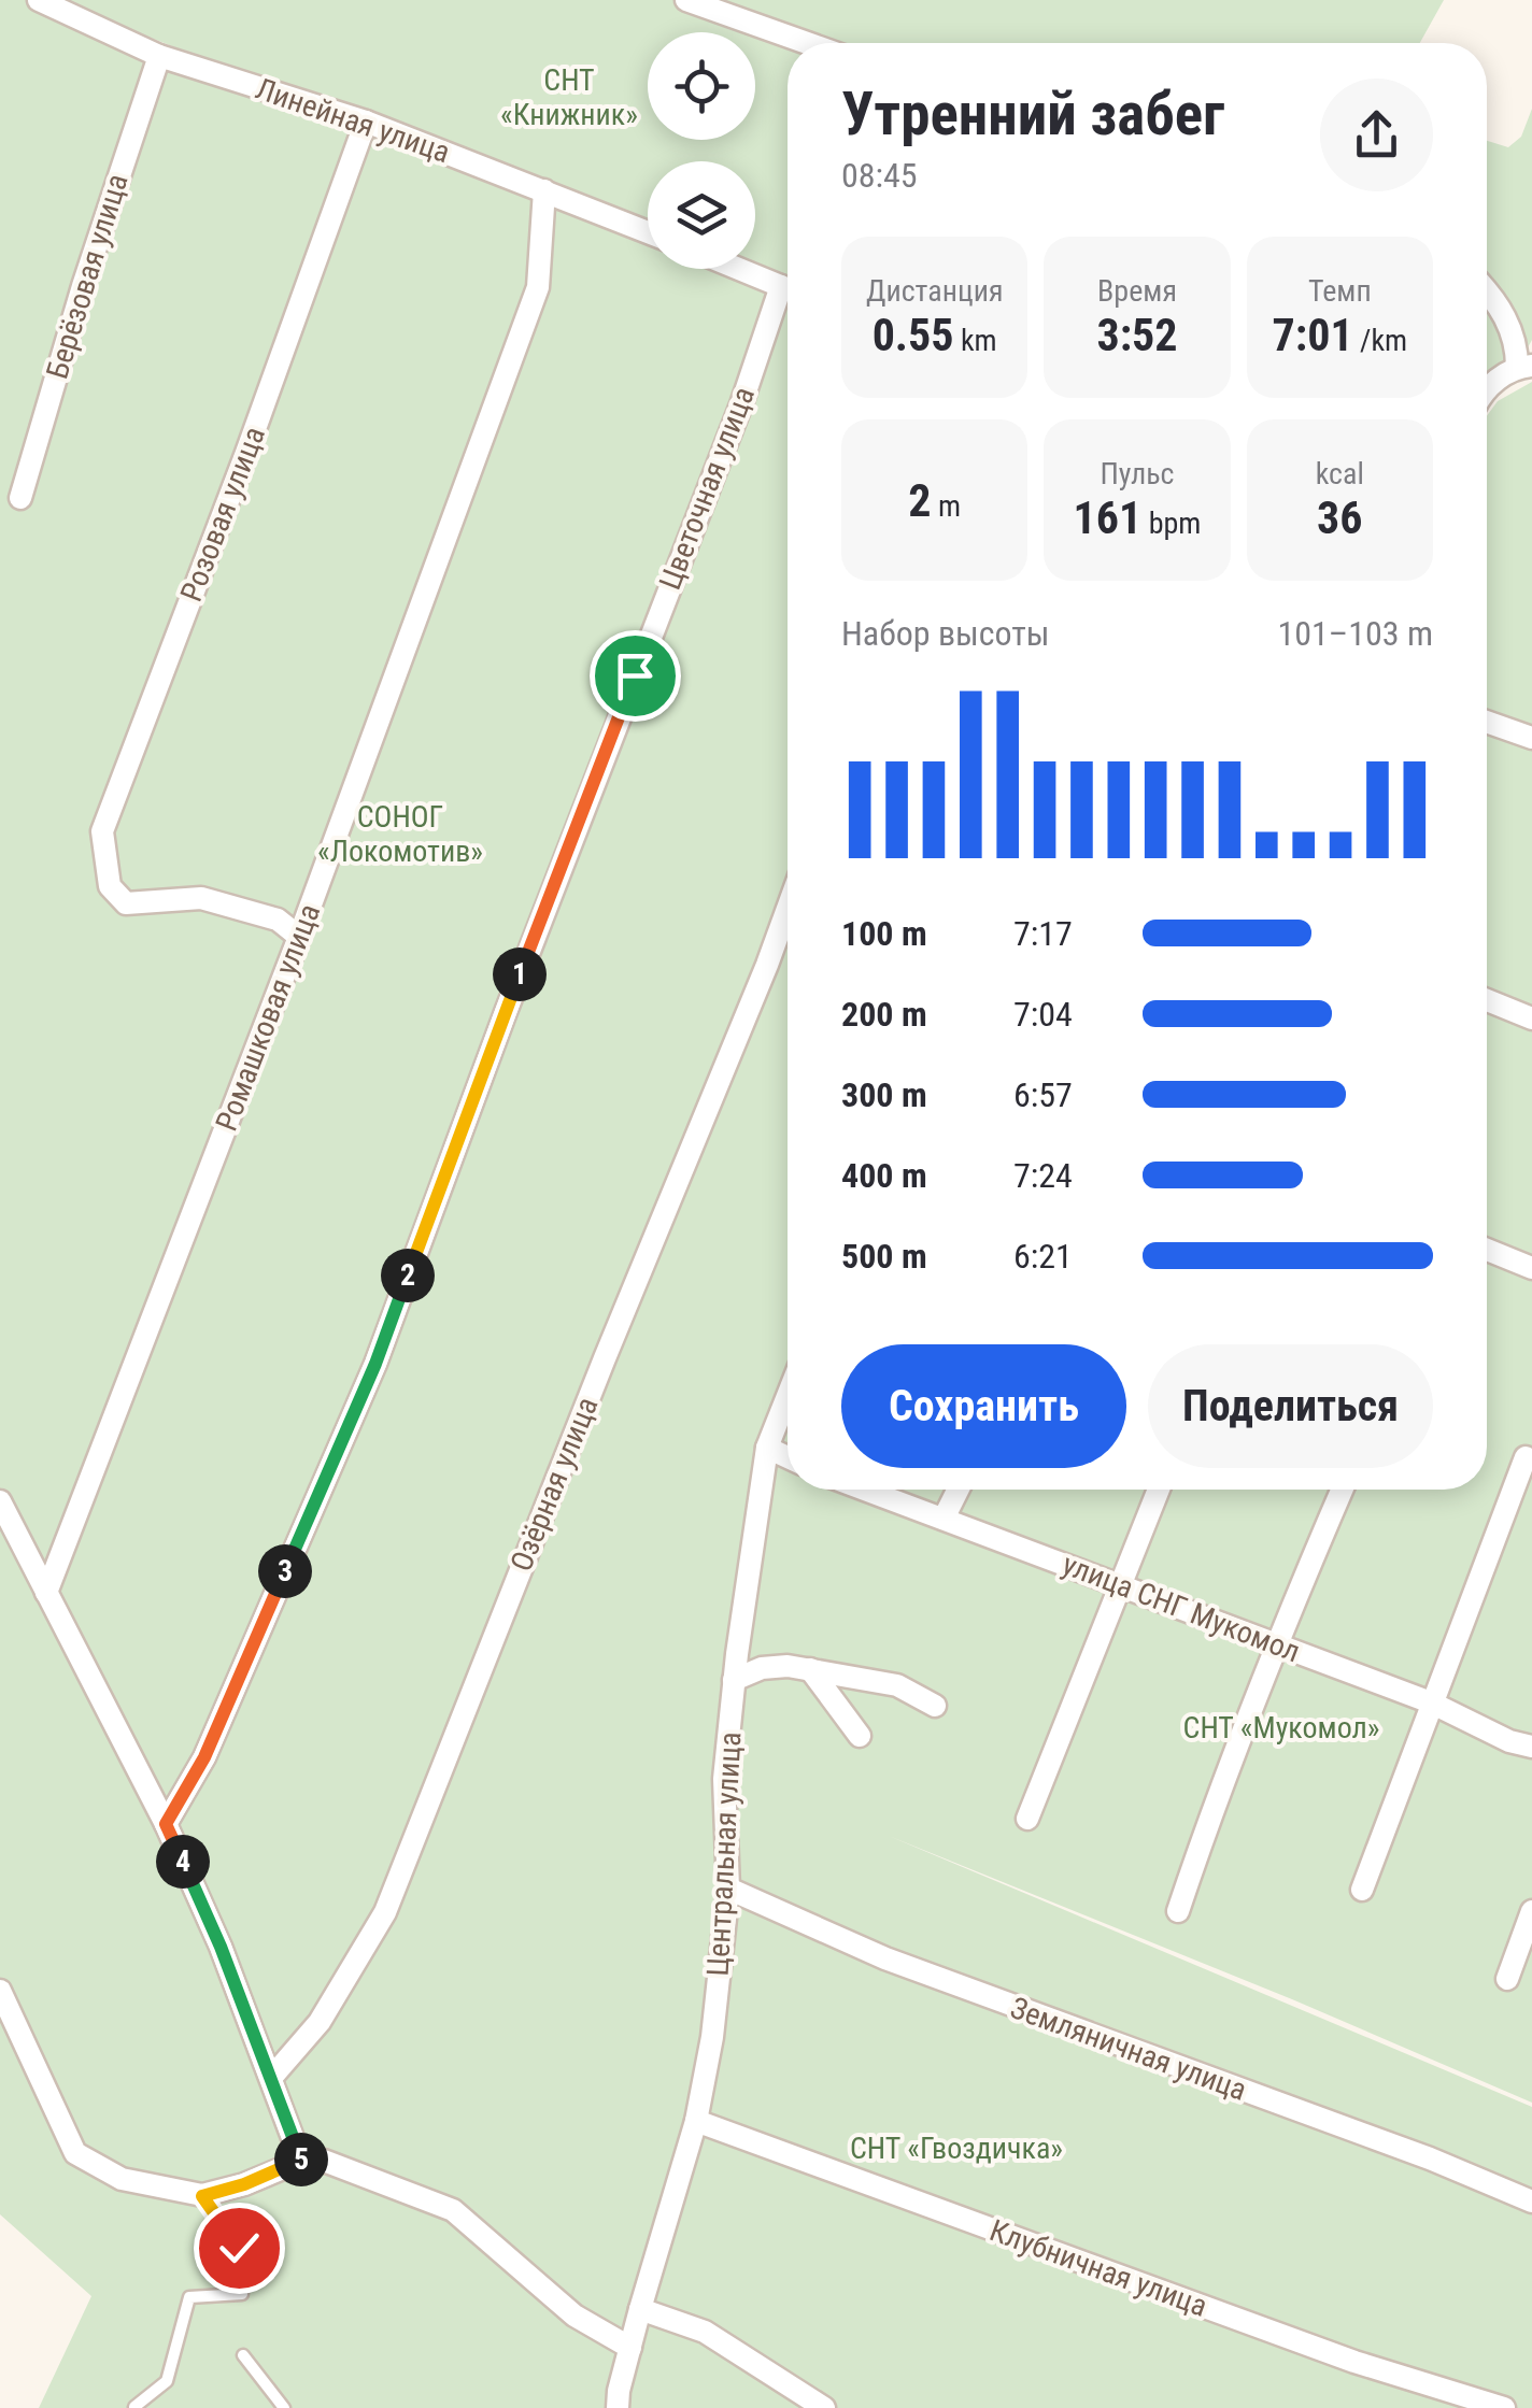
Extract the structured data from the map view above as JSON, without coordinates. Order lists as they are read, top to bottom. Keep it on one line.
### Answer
{"streets":{"street":["Линейная улица","Берёзовая улица","Цветочная улица","Розовая улица","Ромашковая улица","Озёрная улица","улица СНГ Мукомол","Центральная улица","Земляничная улица","Клубничная улица"]},"crossings":[["Линейная улица","Берёзовая улица"],["Линейная улица","Розовая улица"],["Линейная улица","Ромашковая улица"],["Розовая улица","Ромашковая улица"],["Центральная улица","Земляничная улица"],["Центральная улица","Клубничная улица"]],"parks":["СНТ «Книжник»","СОНОГ «Локомотив»","СНТ «Мукомол»","СНТ «Гвоздичка»"],"page":{"heading":["Утренний забег","08:45"],"stats":[["Дистанция","0.55 km"],["Время","3:52"],["Темп","7:01 /km"],["2 m"],["Пульс","161 bpm"],["kcal","36"]],"chart":["Набор высоты","101–103 m"],"list":[{"name":"100 m","note":"7:17"},{"name":"200 m","note":"7:04"},{"name":"300 m","note":"6:57"},{"name":"400 m","note":"7:24"},{"name":"500 m","note":"6:21"}],"pins":["1","2","3","4","5"],"buttons":["Сохранить","Поделиться"]}}
